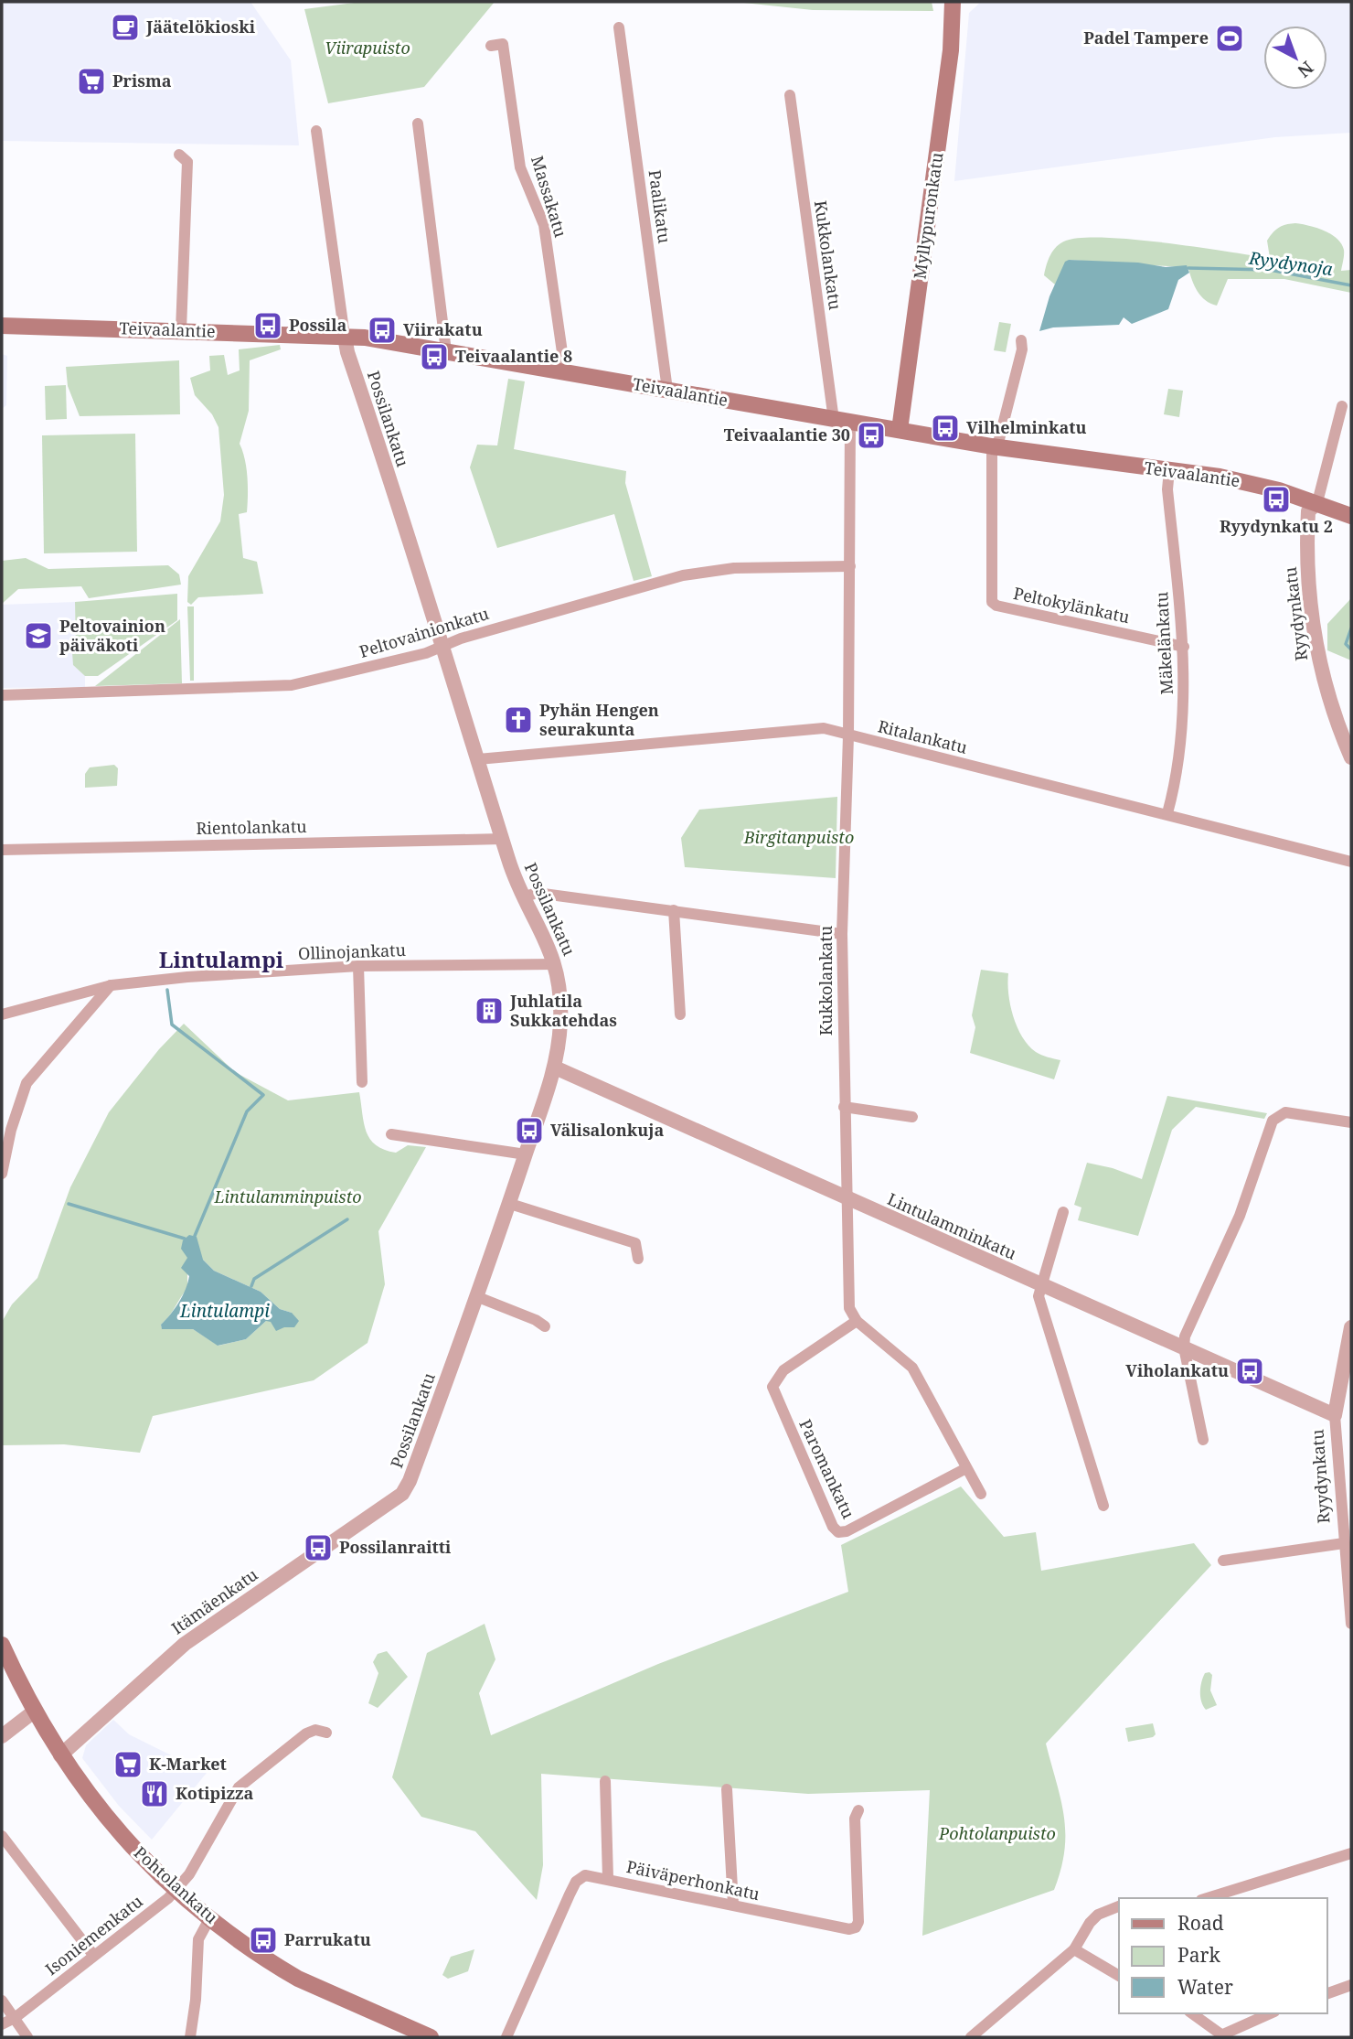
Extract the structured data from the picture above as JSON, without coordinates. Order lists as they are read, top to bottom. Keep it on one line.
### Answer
{"streets":{"main road":["Myllypuronkatu","Teivaalantie","Pohtolankatu"],"street":["Massakatu","Paalikatu","Kukkolankatu","Possilankatu","Peltokylänkatu","Ryydynkatu","Peltovainionkatu","Mäkelänkatu","Ritalankatu","Rientolankatu","Ollinojankatu","Lintulamminkatu","Paromankatu","Itämäenkatu","Päiväperhonkatu","Isoniemenkatu"]},"crossings":[["Massakatu","Teivaalantie"],["Paalikatu","Teivaalantie"],["Myllypuronkatu","Teivaalantie"],["Kukkolankatu","Teivaalantie"],["Kukkolankatu","Peltovainionkatu"],["Kukkolankatu","Ritalankatu"],["Kukkolankatu","Lintulamminkatu"],["Kukkolankatu","Paromankatu"],["Teivaalantie","Possilankatu"],["Teivaalantie","Peltokylänkatu"],["Teivaalantie","Ryydynkatu"],["Teivaalantie","Mäkelänkatu"],["Possilankatu","Peltovainionkatu"],["Possilankatu","Ritalankatu"],["Possilankatu","Rientolankatu"],["Possilankatu","Ollinojankatu"],["Possilankatu","Lintulamminkatu"],["Possilankatu","Itämäenkatu"],["Peltokylänkatu","Mäkelänkatu"],["Ryydynkatu","Lintulamminkatu"],["Mäkelänkatu","Ritalankatu"],["Itämäenkatu","Pohtolankatu"],["Pohtolankatu","Isoniemenkatu"]],"districts":["Lintulampi"],"water":["Ryydynoja","Lintulampi"],"parks":["Viirapuisto","Birgitanpuisto","Lintulamminpuisto","Pohtolanpuisto"],"places":{"cafe":["Jäätelökioski"],"sports":["Padel Tampere"],"supermarket":["Prisma","K-Market"],"bus stop":["Possila","Viirakatu","Teivaalantie 8","Vilhelminkatu","Teivaalantie 30","Ryydynkatu 2","Välisalonkuja","Viholankatu","Possilanraitti","Parrukatu"],"school or university":["Peltovainion päiväkoti"],"church":["Pyhän Hengen seurakunta"],"building":["Juhlatila Sukkatehdas"],"restaurant":["Kotipizza"]},"legend":["Road","Park","Water"],"north":"bottom right"}
